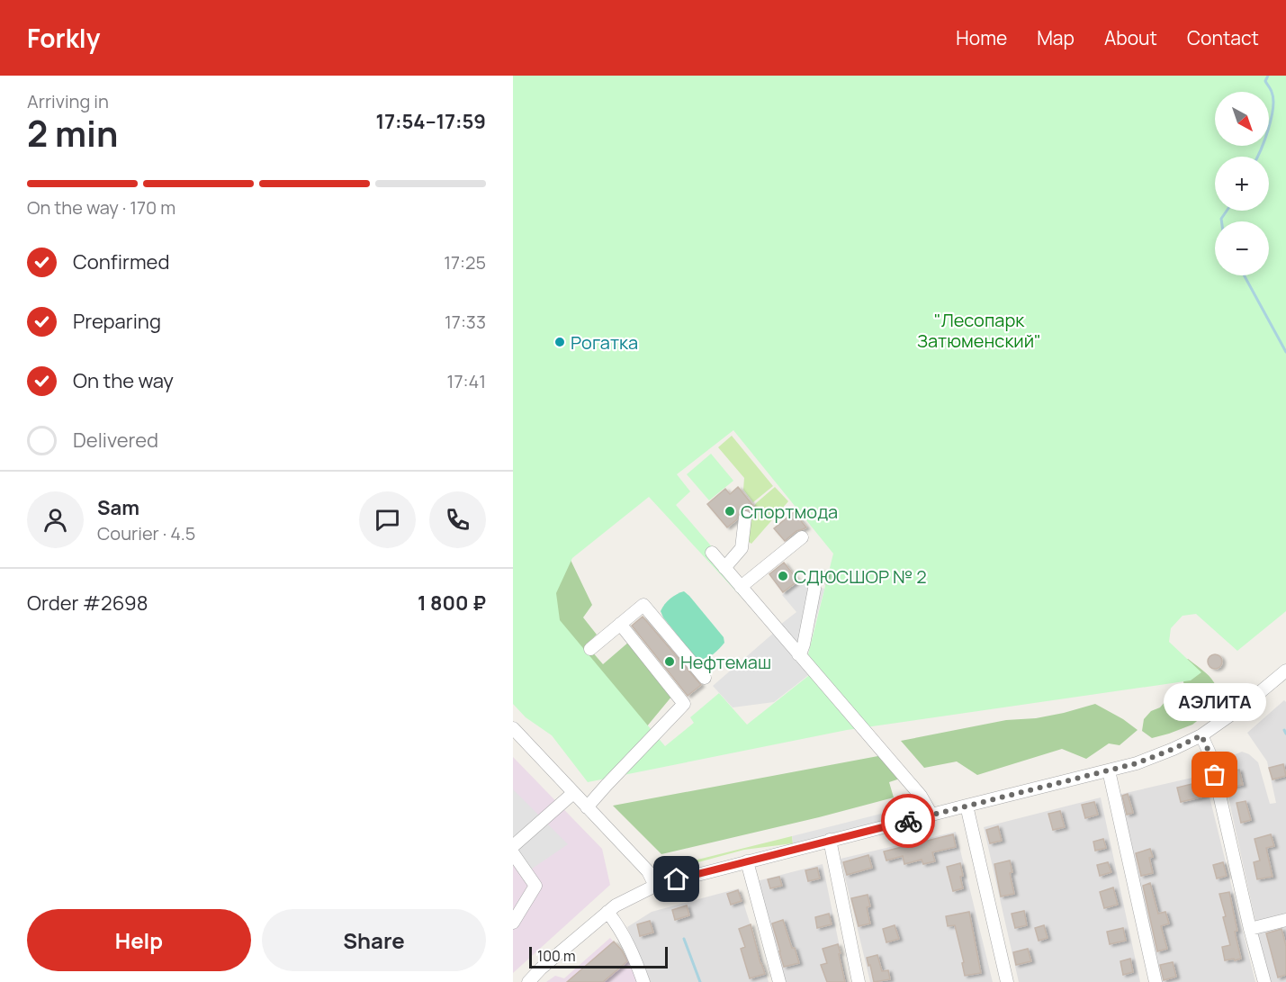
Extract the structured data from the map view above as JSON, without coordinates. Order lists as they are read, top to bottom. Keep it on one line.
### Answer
{"parks":["\"Лесопарк Затюменский\""],"places":["Рогатка","Спортмода","СДЮСШОР № 2","Нефтемаш","АЭЛИТА"],"scale_bar":"100 m","north":"bottom right","page":{"header":"Forkly","nav":["Home","Map","About","Contact"],"heading":["2 min","Arriving in","17:54–17:59"],"panel":["Sam","Courier · 4.5","Order #2698","1 800 ₽"],"map_buttons":["+","−"],"bar":"On the way · 170 m","list":[["Confirmed","17:25"],["Preparing","17:33"],["On the way","17:41"],"Delivered"],"bubble":"АЭЛИТА","buttons":["Help","Share"],"scale":"100 m"}}
